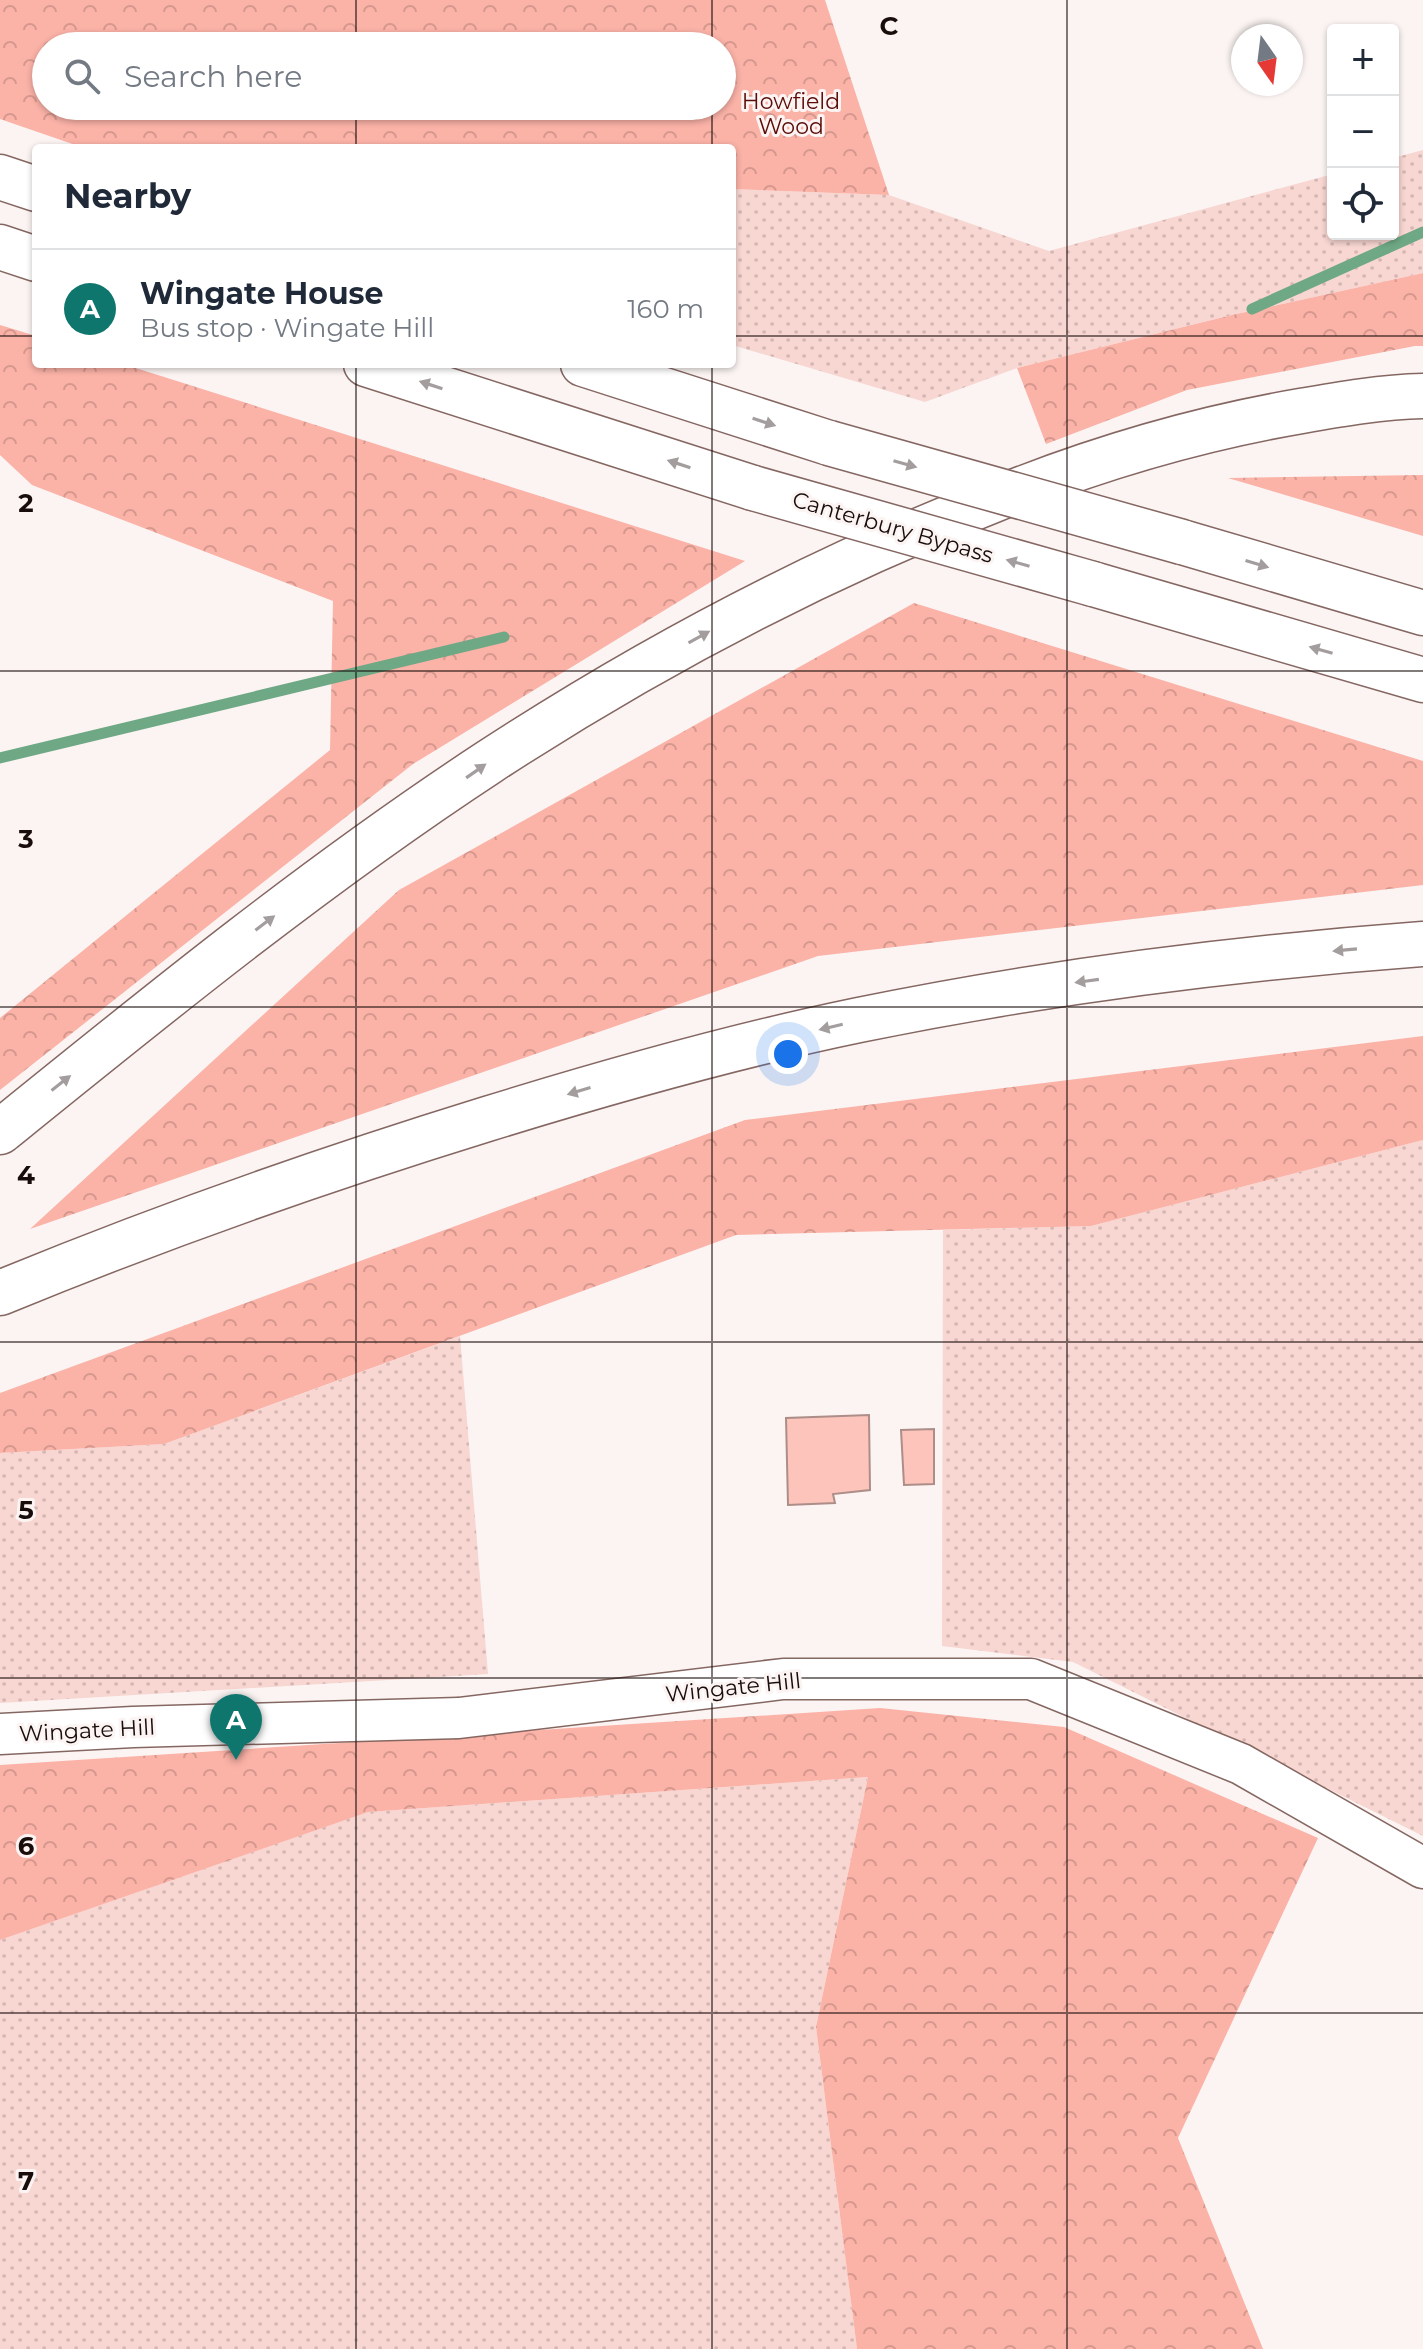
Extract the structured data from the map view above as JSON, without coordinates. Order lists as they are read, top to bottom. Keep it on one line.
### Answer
{"streets":{"highway":["Canterbury Bypass"],"street":["Wingate Hill"]},"parks":["Howfield Wood"],"north":"bottom","page":{"map_buttons":["+","−"],"search":"Search here","heading":"Nearby","list":[{"mark":"A","name":"Wingate House","note":"Bus stop · Wingate Hill","value":"160 m"}],"pins":"A"},"grid":{"columns":["C"],"rows":["2","3","4","5","6","7"]}}
